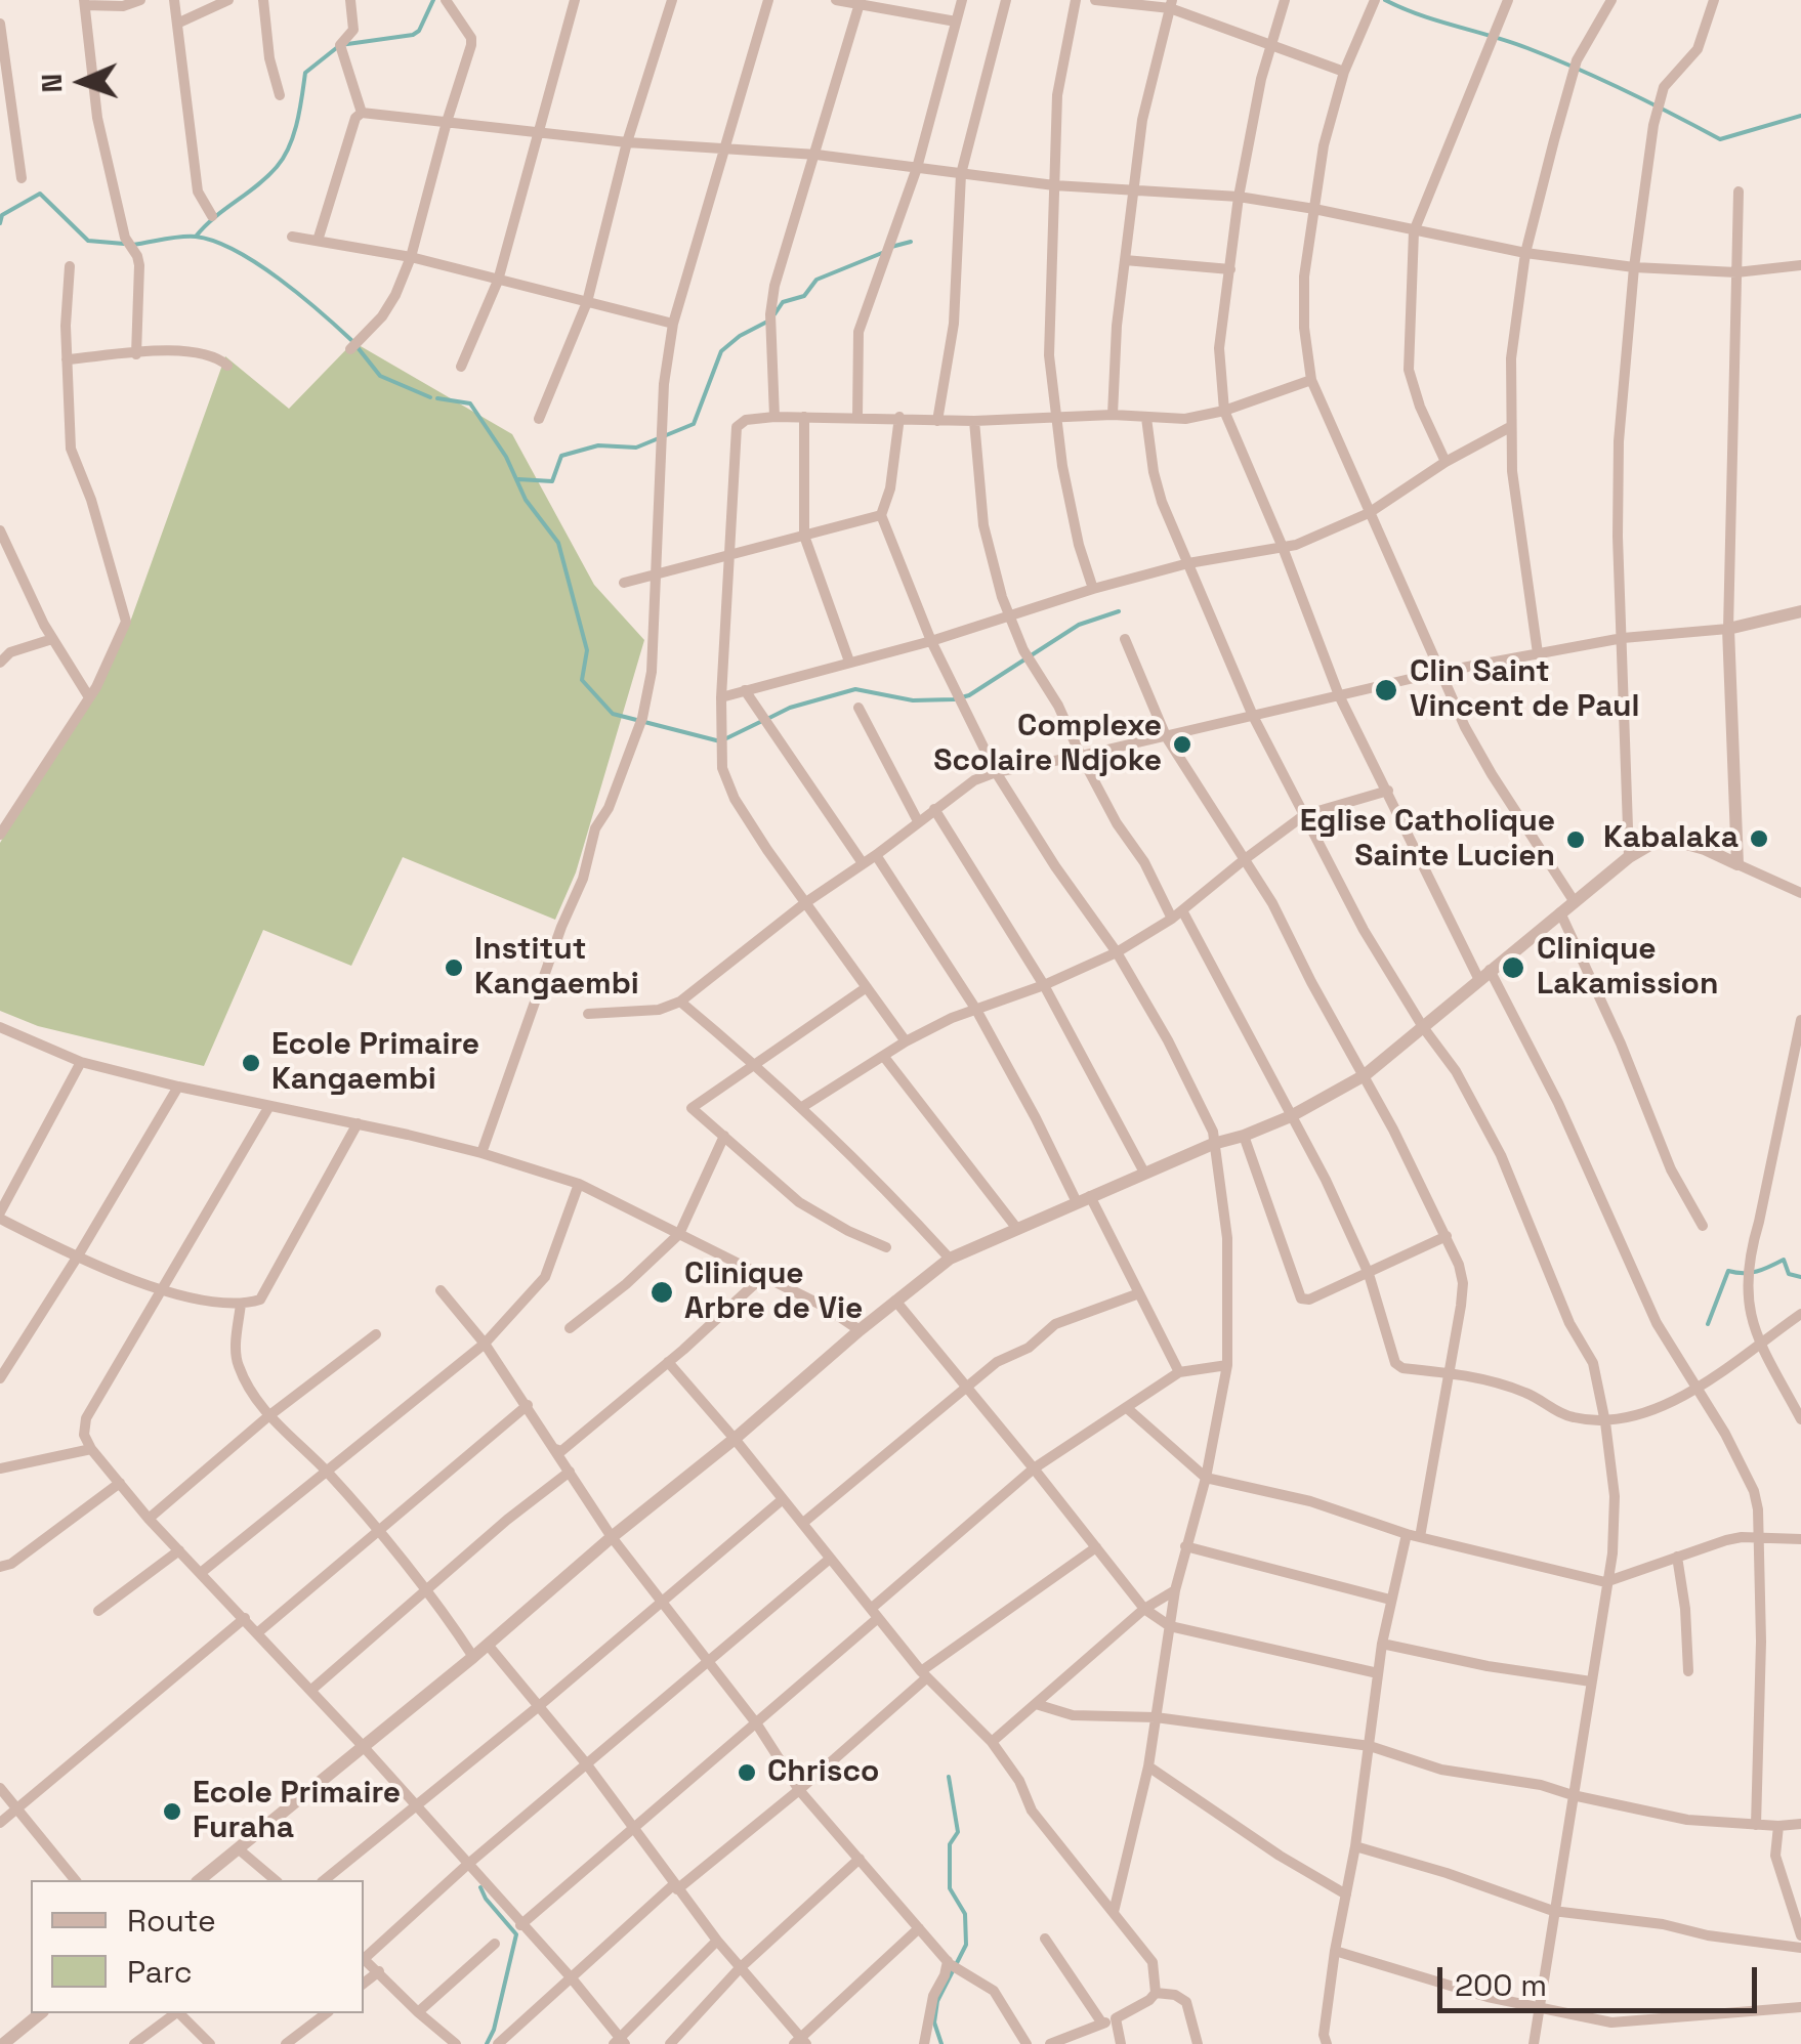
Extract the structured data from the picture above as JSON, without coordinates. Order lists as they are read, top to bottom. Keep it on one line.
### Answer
{"places":["Clin Saint Vincent de Paul","Complexe Scolaire Ndjoke","Kabalaka","Eglise Catholique Sainte Lucien","Institut Kangaembi","Clinique Lakamission","Ecole Primaire Kangaembi","Clinique Arbre de Vie","Chrisco","Ecole Primaire Furaha"],"legend":["Route","Parc"],"scale_bar":"200 m","north":"left"}
